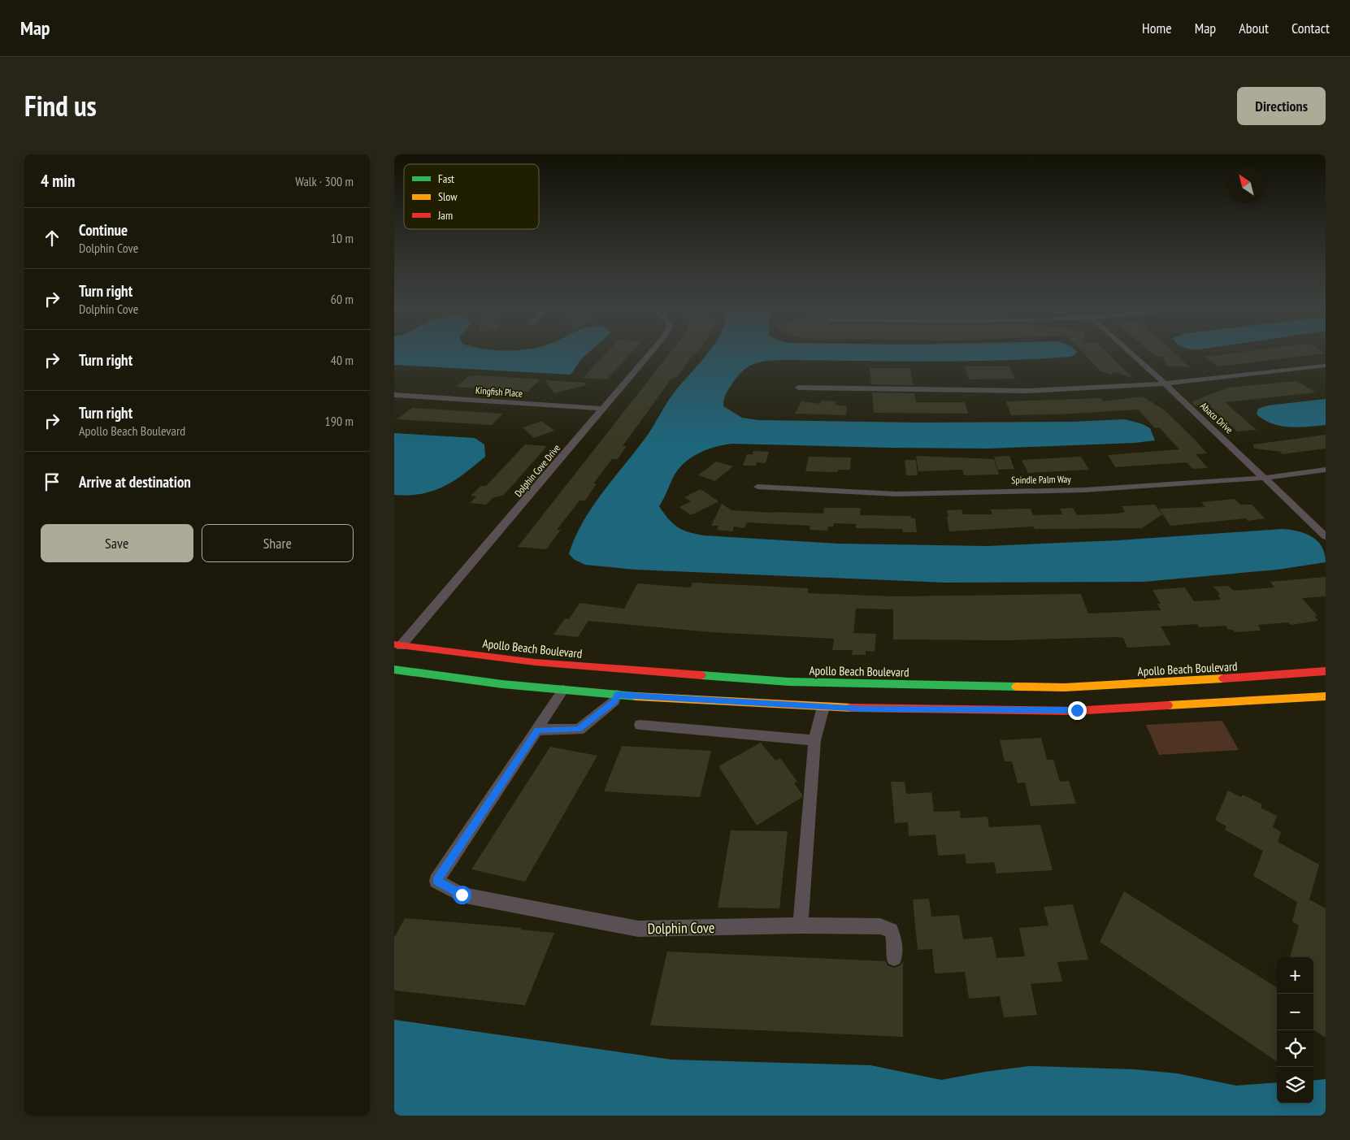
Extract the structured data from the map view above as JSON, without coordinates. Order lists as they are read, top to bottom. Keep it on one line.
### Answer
{"streets":{"main road":["Apollo Beach Boulevard"],"street":["Kingfish Place","Abaco Drive","Dolphin Cove Drive","Spindle Palm Way","Dolphin Cove"]},"crossings":[["Kingfish Place","Dolphin Cove Drive"],["Abaco Drive","Spindle Palm Way"],["Dolphin Cove Drive","Apollo Beach Boulevard"]],"legend":["Fast","Slow","Jam"],"north":"top left","page":{"header":"Map","nav":["Home","Map","About","Contact"],"title":"Find us","buttons":["Directions",["Save","Share"]],"heading":["4 min","Walk · 300 m"],"list":[["Continue","Dolphin Cove","10 m"],["Turn right","Dolphin Cove","60 m"],["Turn right","40 m"],["Turn right","Apollo Beach Boulevard","190 m"],"Arrive at destination"],"map_buttons":["+","−"]}}
